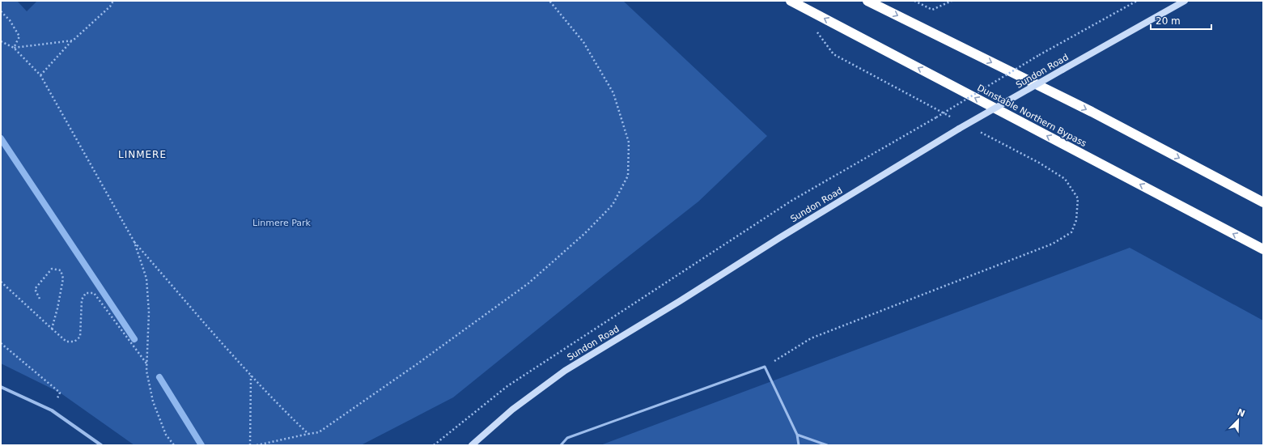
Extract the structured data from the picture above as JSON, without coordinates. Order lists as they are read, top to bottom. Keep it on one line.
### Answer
{"streets":{"highway":["Dunstable Northern Bypass"],"main road":["Sundon Road"]},"districts":["LINMERE"],"parks":["Linmere Park"],"scale_bar":"20 m","north":"top right"}
